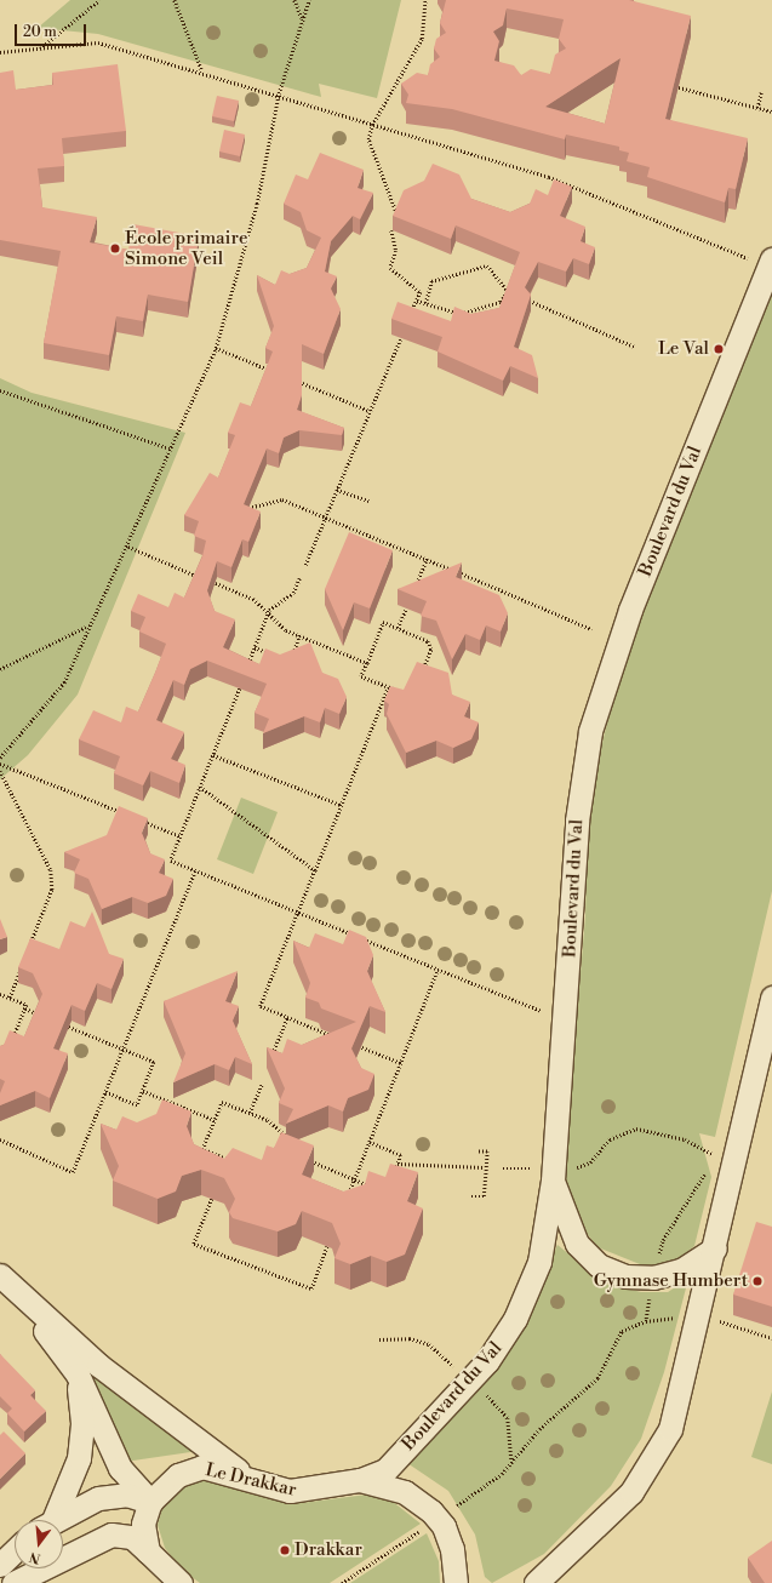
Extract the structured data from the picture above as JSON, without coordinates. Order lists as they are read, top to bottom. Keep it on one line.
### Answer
{"streets":{"street":["Boulevard du Val","Le Drakkar"]},"crossings":[["Boulevard du Val","Le Drakkar"]],"places":["École primaire Simone Veil","Le Val","Gymnase Humbert","Drakkar"],"scale_bar":"20 m","north":"bottom"}
